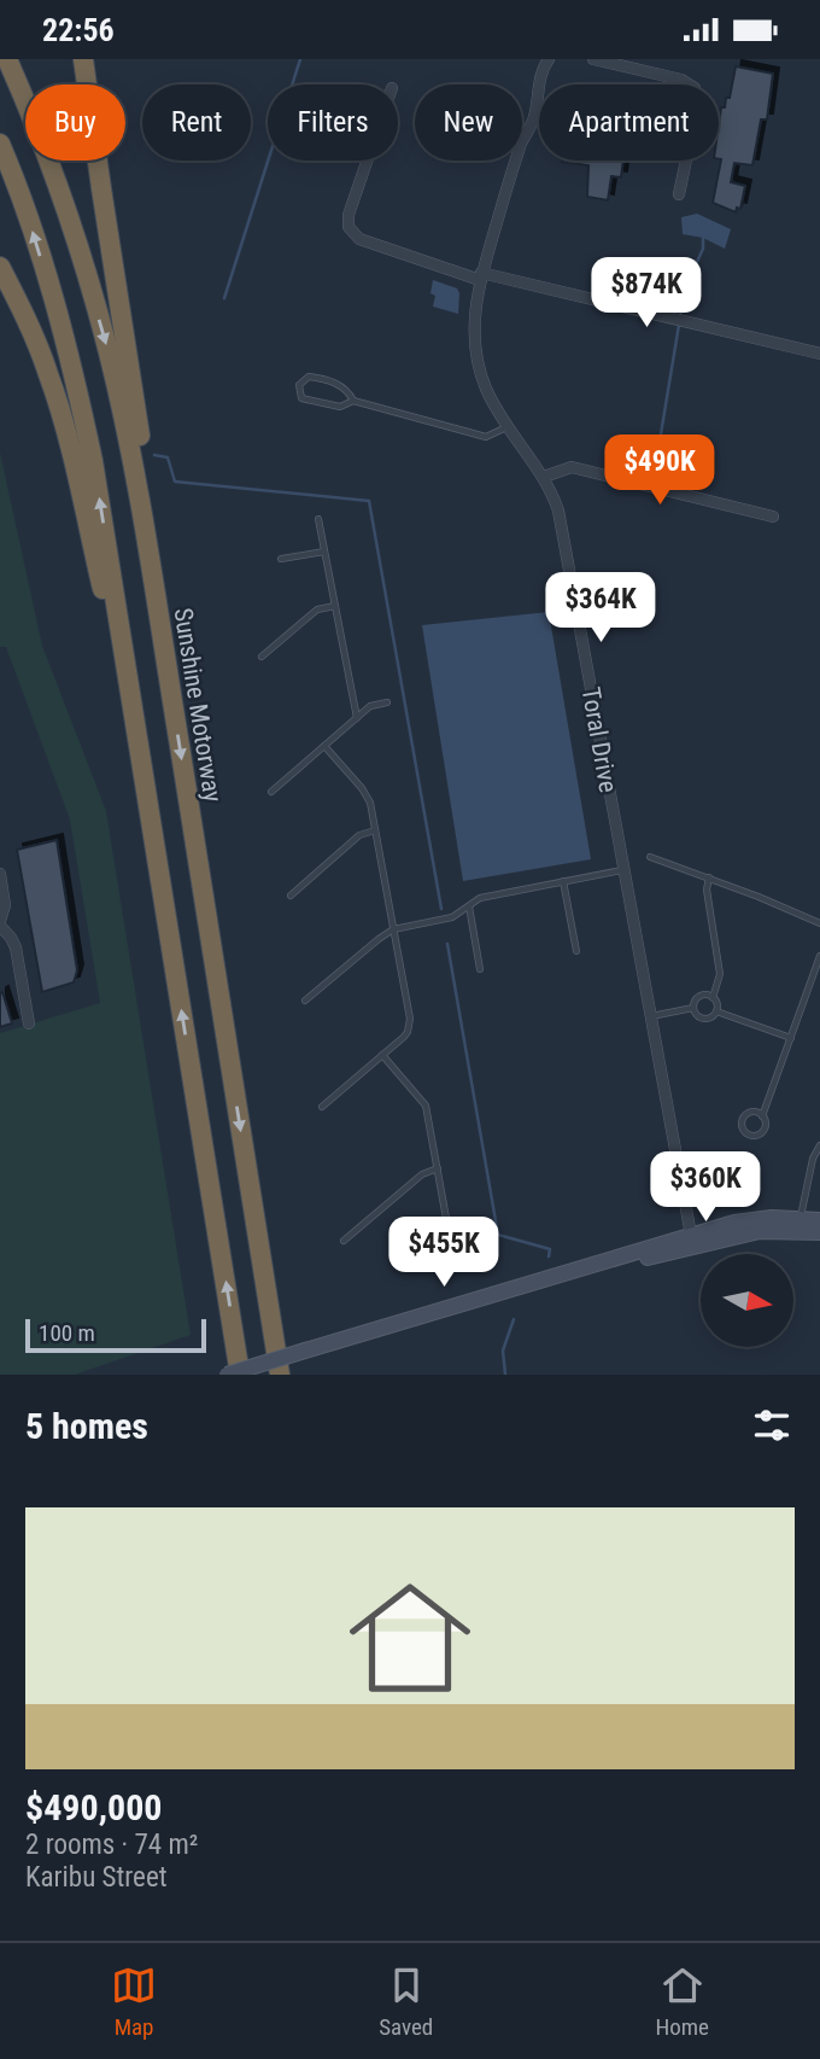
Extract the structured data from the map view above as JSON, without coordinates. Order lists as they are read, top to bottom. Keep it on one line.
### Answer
{"streets":{"highway":["Sunshine Motorway"],"street":["Toral Drive"]},"scale_bar":"100 m","north":"right","page":{"status":"22:56","chip":["Buy","Rent","Filters","New","Apartment"],"price":["$874K","$490K","$364K","$360K","$455K"],"scale":"100 m","heading":"5 homes","list":[{"name":"$490,000","note":"2 rooms · 74 m² · Karibu Street"}],"tabs":["Map","Saved","Home"]}}
